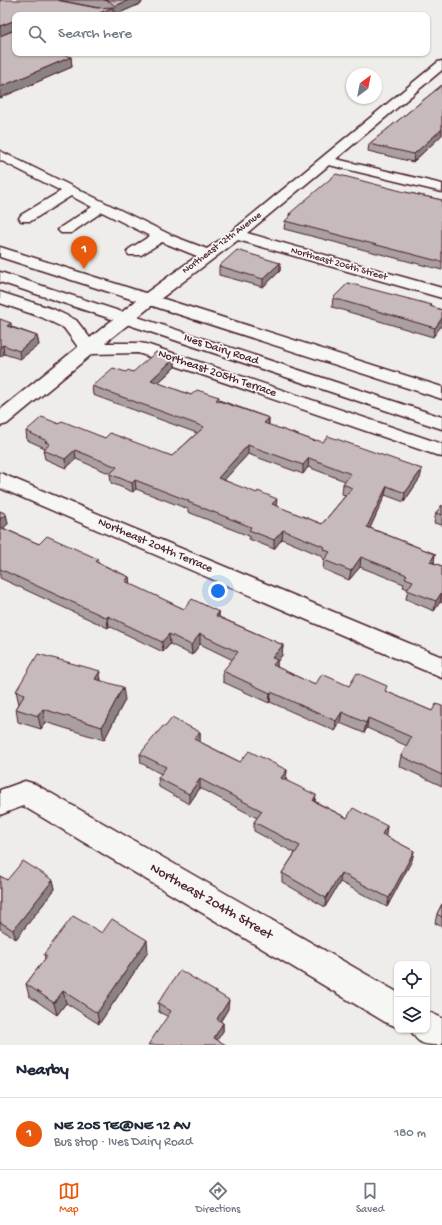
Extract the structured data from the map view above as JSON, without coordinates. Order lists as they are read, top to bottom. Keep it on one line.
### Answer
{"streets":{"street":["Northeast 12th Avenue","Northeast 206th Street","Ives Dairy Road","Northeast 205th Terrace","Northeast 204th Terrace","Northeast 204th Street"]},"crossings":[["Northeast 12th Avenue","Northeast 206th Street"],["Northeast 12th Avenue","Ives Dairy Road"],["Northeast 12th Avenue","Northeast 205th Terrace"]],"north":"top right","page":{"search":"Search here","pins":"1","heading":"Nearby","list":[{"mark":"1","name":"NE 205 TE@NE 12 AV","note":"Bus stop · Ives Dairy Road","value":"180 m"}],"nav":["Map","Directions","Saved"]}}
